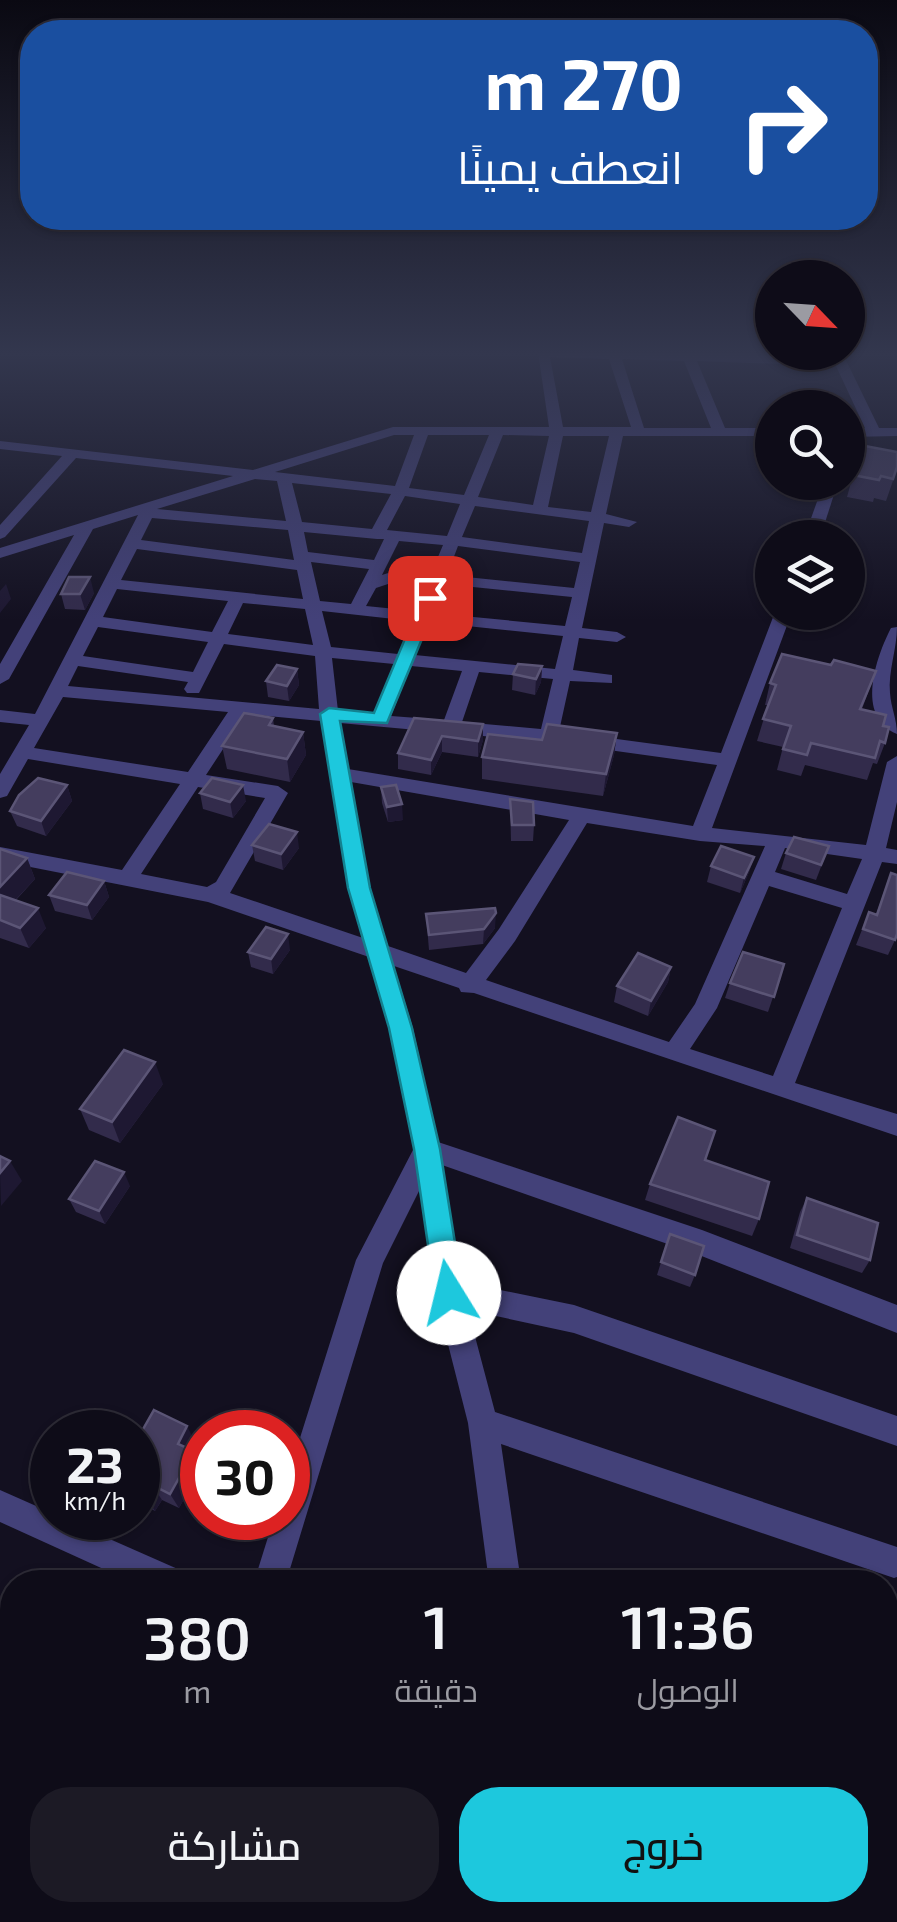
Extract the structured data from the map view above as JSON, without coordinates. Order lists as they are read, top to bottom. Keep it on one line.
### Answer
{"north":"bottom right","page":{"turn":["270 m","انعطف يمينًا"],"speed":"23 km/h","limit":"30","eta":["11:36","الوصول","1","دقيقة","380","m"],"buttons":["خروج","مشاركة"]}}
